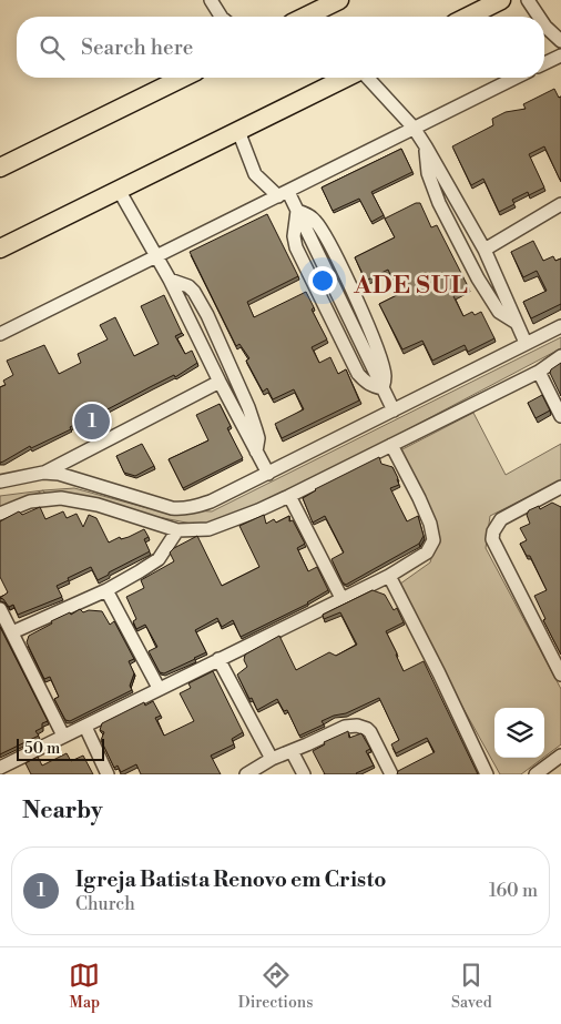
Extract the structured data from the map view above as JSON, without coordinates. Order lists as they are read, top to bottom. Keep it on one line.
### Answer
{"districts":["ADE SUL"],"scale_bar":"50 m","page":{"search":"Search here","pins":"1","scale":"50 m","heading":"Nearby","list":[{"mark":"1","name":"Igreja Batista Renovo em Cristo","note":"Church","value":"160 m"}],"nav":["Map","Directions","Saved"]}}
